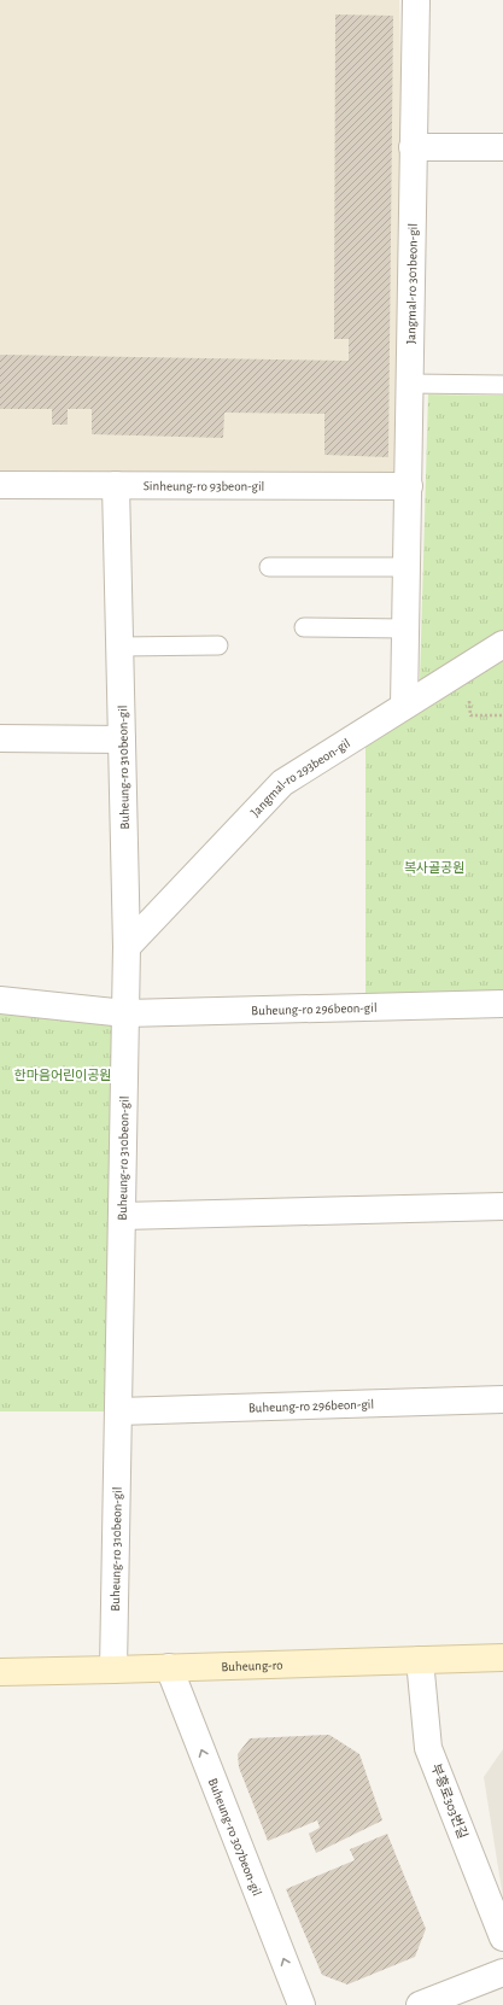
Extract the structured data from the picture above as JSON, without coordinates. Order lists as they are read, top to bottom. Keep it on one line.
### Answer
{"streets":{"street":["Jangmal-ro 301beon-gil","Sinheung-ro 93beon-gil","Buheung-ro 310beon-gil","Jangmal-ro 293beon-gil","Buheung-ro 296beon-gil","Buheung-ro","부흥로303번길","Buheung-ro 307beon-gil"]},"crossings":[["Jangmal-ro 301beon-gil","Sinheung-ro 93beon-gil"],["Jangmal-ro 301beon-gil","Jangmal-ro 293beon-gil"],["Sinheung-ro 93beon-gil","Buheung-ro 310beon-gil"],["Buheung-ro 310beon-gil","Jangmal-ro 293beon-gil"],["Buheung-ro 310beon-gil","Buheung-ro 296beon-gil"],["Buheung-ro 310beon-gil","Buheung-ro"],["Buheung-ro","부흥로303번길"],["Buheung-ro","Buheung-ro 307beon-gil"]],"one_way":["Buheung-ro 307beon-gil"],"parks":["복사골공원","한마음어린이공원"]}
